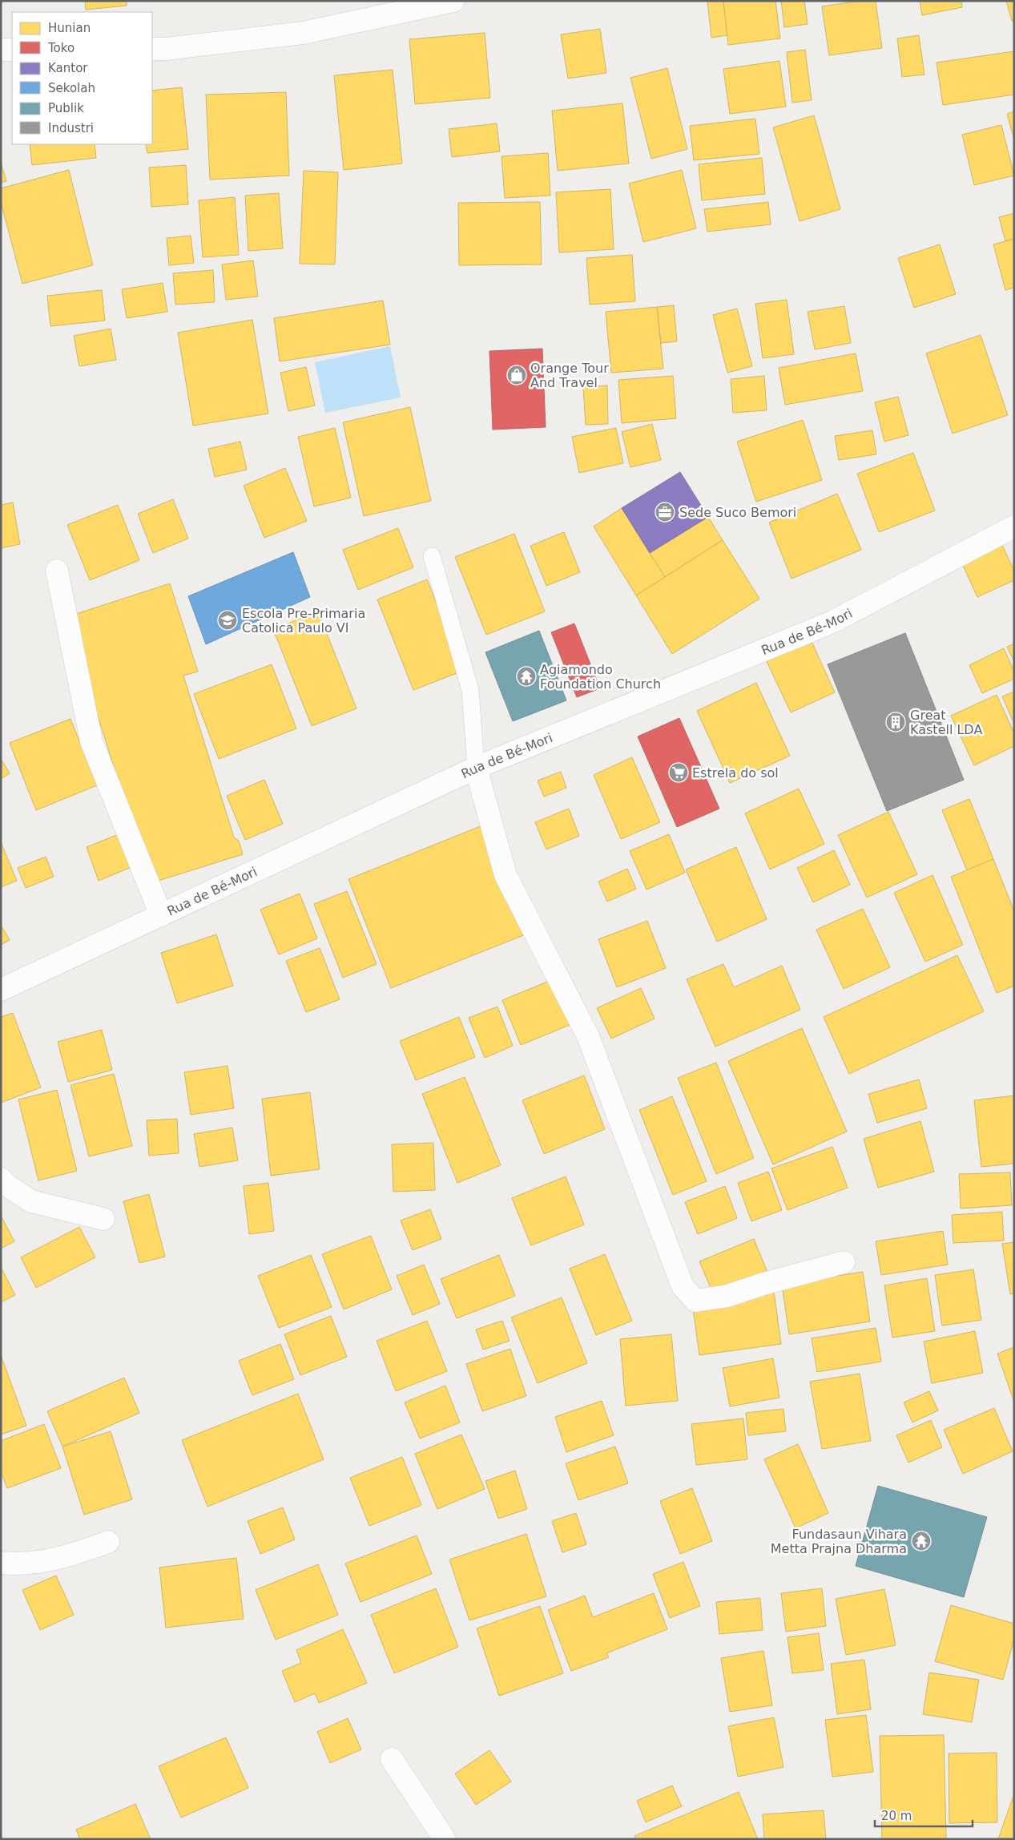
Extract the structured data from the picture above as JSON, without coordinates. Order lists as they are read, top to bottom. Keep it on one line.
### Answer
{"streets":{"street":["Rua de Bé-Mori"]},"places":{"shop":["Orange Tour And Travel"],"office":["Sede Suco Bemori"],"school or university":["Escola Pre-Primaria Catolica Paulo VI"],"temple":["Agiamondo Foundation Church","Fundasaun Vihara Metta Prajna Dharma"],"building":["Great Kastell LDA"],"supermarket":["Estrela do sol"]},"legend":["Hunian","Toko","Kantor","Sekolah","Publik","Industri"],"scale_bar":"20 m"}
